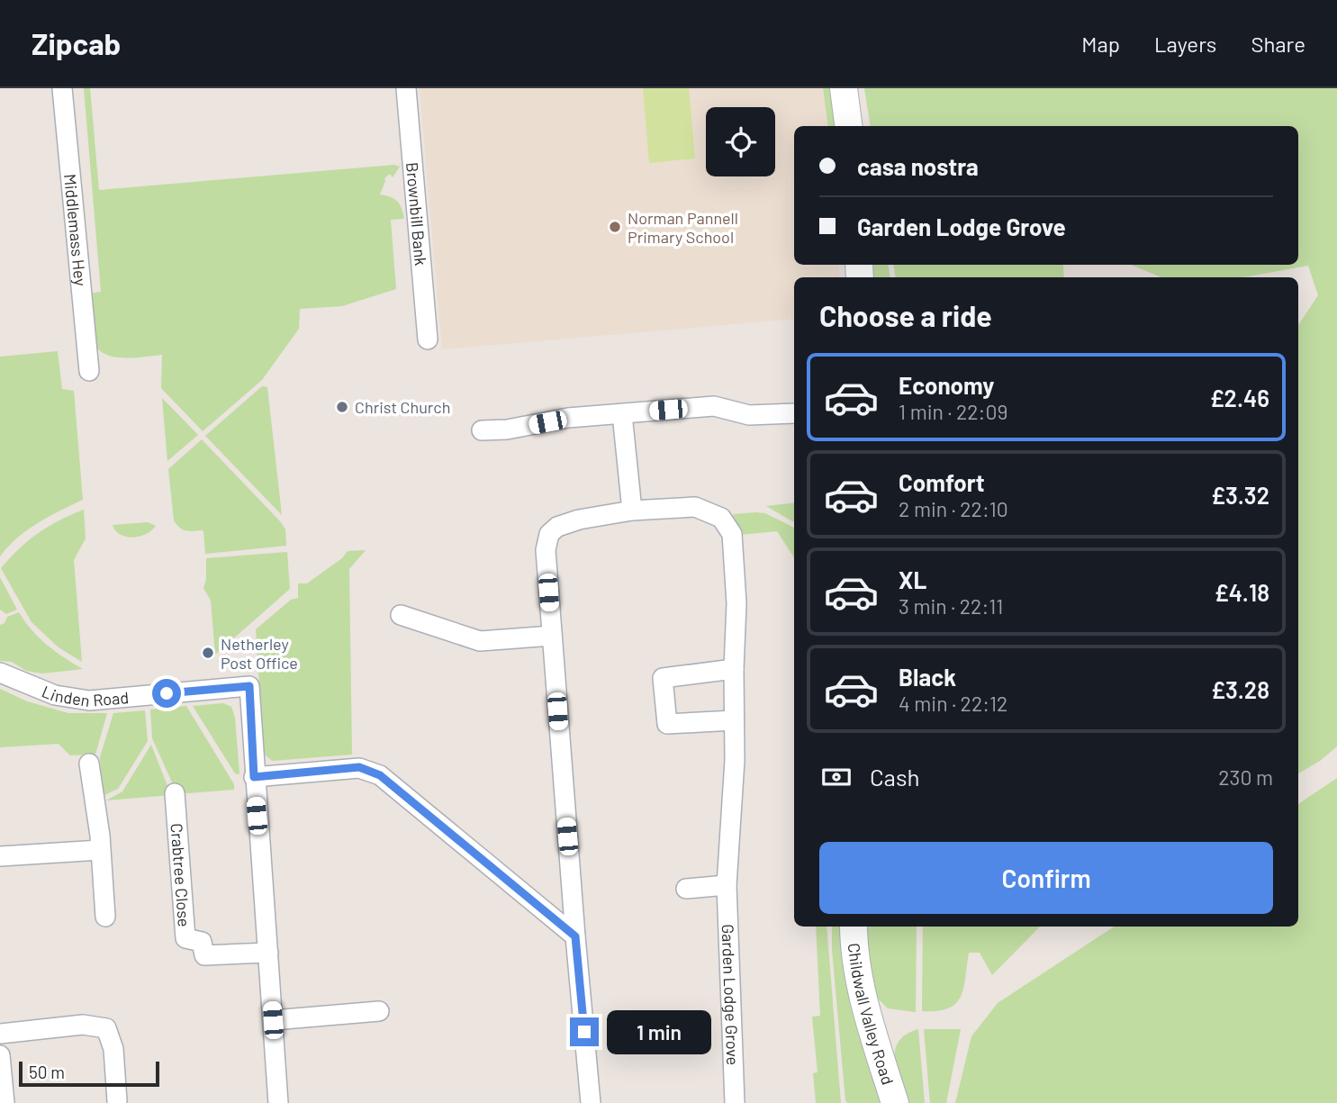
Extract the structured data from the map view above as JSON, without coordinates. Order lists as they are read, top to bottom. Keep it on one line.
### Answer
{"streets":{"main road":["Childwall Valley Road"],"street":["Brownbill Bank","Middlemass Hey","Linden Road","Crabtree Close","Garden Lodge Grove"]},"places":["Norman Pannell Primary School","Christ Church","Netherley Post Office"],"scale_bar":"50 m","page":{"header":"Zipcab","nav":["Map","Layers","Share"],"banner":["casa nostra","Garden Lodge Grove"],"heading":"Choose a ride","list":[{"name":"Economy","note":"1 min · 22:09","value":"£2.46"},{"name":"Comfort","note":"2 min · 22:10","value":"£3.32"},{"name":"XL","note":"3 min · 22:11","value":"£4.18"},{"name":"Black","note":"4 min · 22:12","value":"£3.28"}],"pay":["Cash","230 m"],"buttons":"Confirm","bubble":"1 min","scale":"50 m"}}
